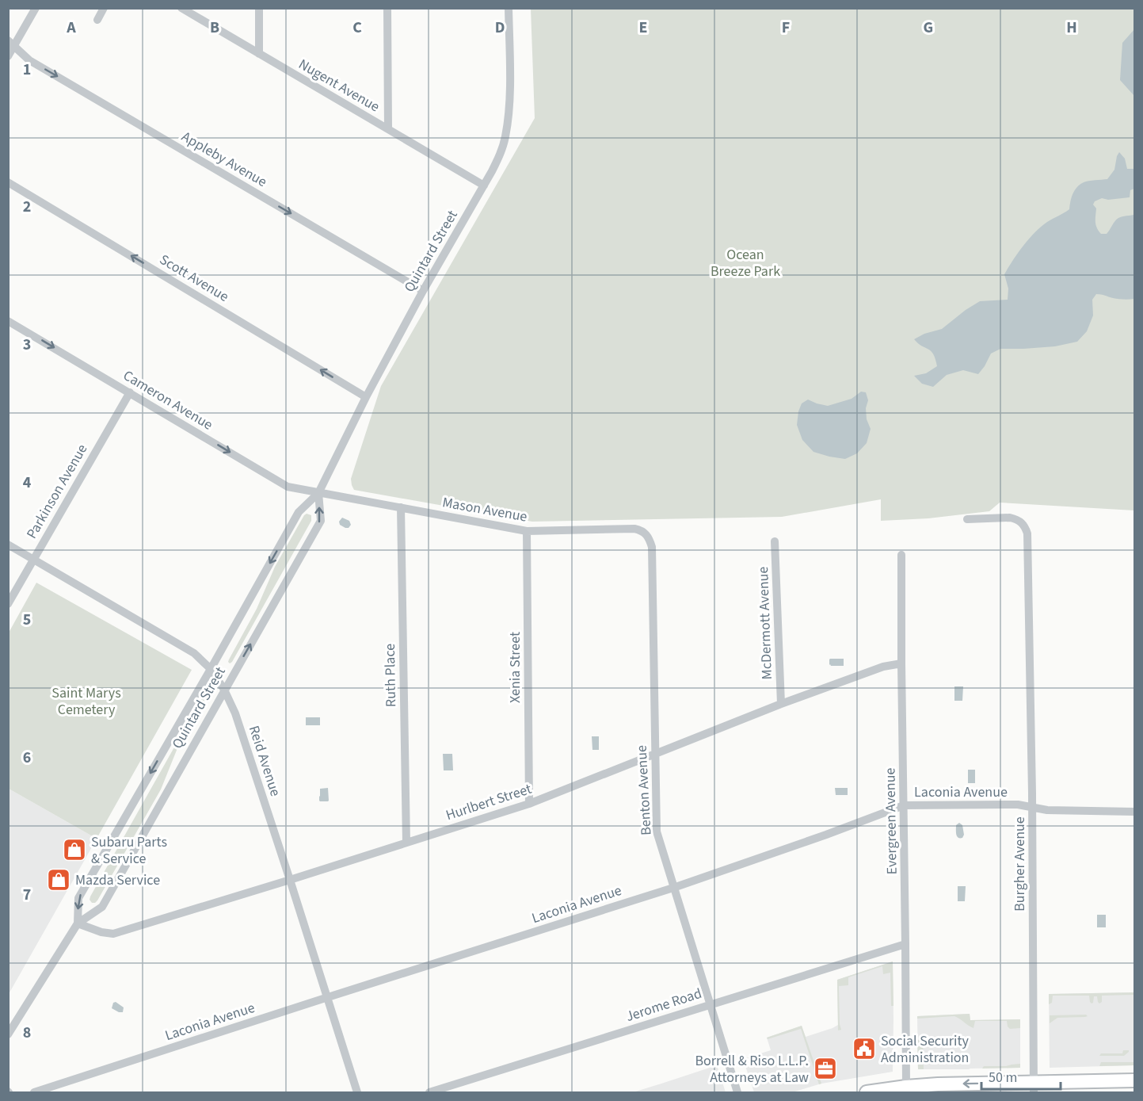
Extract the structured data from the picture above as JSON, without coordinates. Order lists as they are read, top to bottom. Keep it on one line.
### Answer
{"streets":{"street":["Nugent Avenue","Appleby Avenue","Quintard Street","Scott Avenue","Cameron Avenue","Parkinson Avenue","Mason Avenue","McDermott Avenue","Xenia Street","Ruth Place","Reid Avenue","Benton Avenue","Laconia Avenue","Hurlbert Street","Evergreen Avenue","Burgher Avenue","Jerome Road"]},"crossings":[["Nugent Avenue","Quintard Street"],["Appleby Avenue","Quintard Street"],["Quintard Street","Scott Avenue"],["Quintard Street","Cameron Avenue"],["Quintard Street","Mason Avenue"],["Quintard Street","Reid Avenue"],["Quintard Street","Hurlbert Street"],["Cameron Avenue","Parkinson Avenue"],["Cameron Avenue","Mason Avenue"],["Parkinson Avenue","Reid Avenue"],["Mason Avenue","Xenia Street"],["Mason Avenue","Ruth Place"],["Mason Avenue","Benton Avenue"],["McDermott Avenue","Hurlbert Street"],["Xenia Street","Hurlbert Street"],["Ruth Place","Hurlbert Street"],["Reid Avenue","Laconia Avenue"],["Reid Avenue","Hurlbert Street"],["Benton Avenue","Laconia Avenue"],["Benton Avenue","Hurlbert Street"],["Benton Avenue","Jerome Road"],["Laconia Avenue","Evergreen Avenue"],["Laconia Avenue","Burgher Avenue"],["Hurlbert Street","Evergreen Avenue"],["Evergreen Avenue","Jerome Road"]],"one_way":["Appleby Avenue","Scott Avenue","Cameron Avenue"],"parks":["Ocean Breeze Park","Saint Marys Cemetery"],"places":{"shop":["Subaru Parts & Service","Mazda Service"],"public building":["Social Security Administration"],"office":["Borrell & Riso L.L.P. Attorneys at Law"]},"scale_bar":"50 m","grid":{"columns":["A","B","C","D","E","F","G","H"],"rows":["1","2","3","4","5","6","7","8"]}}
